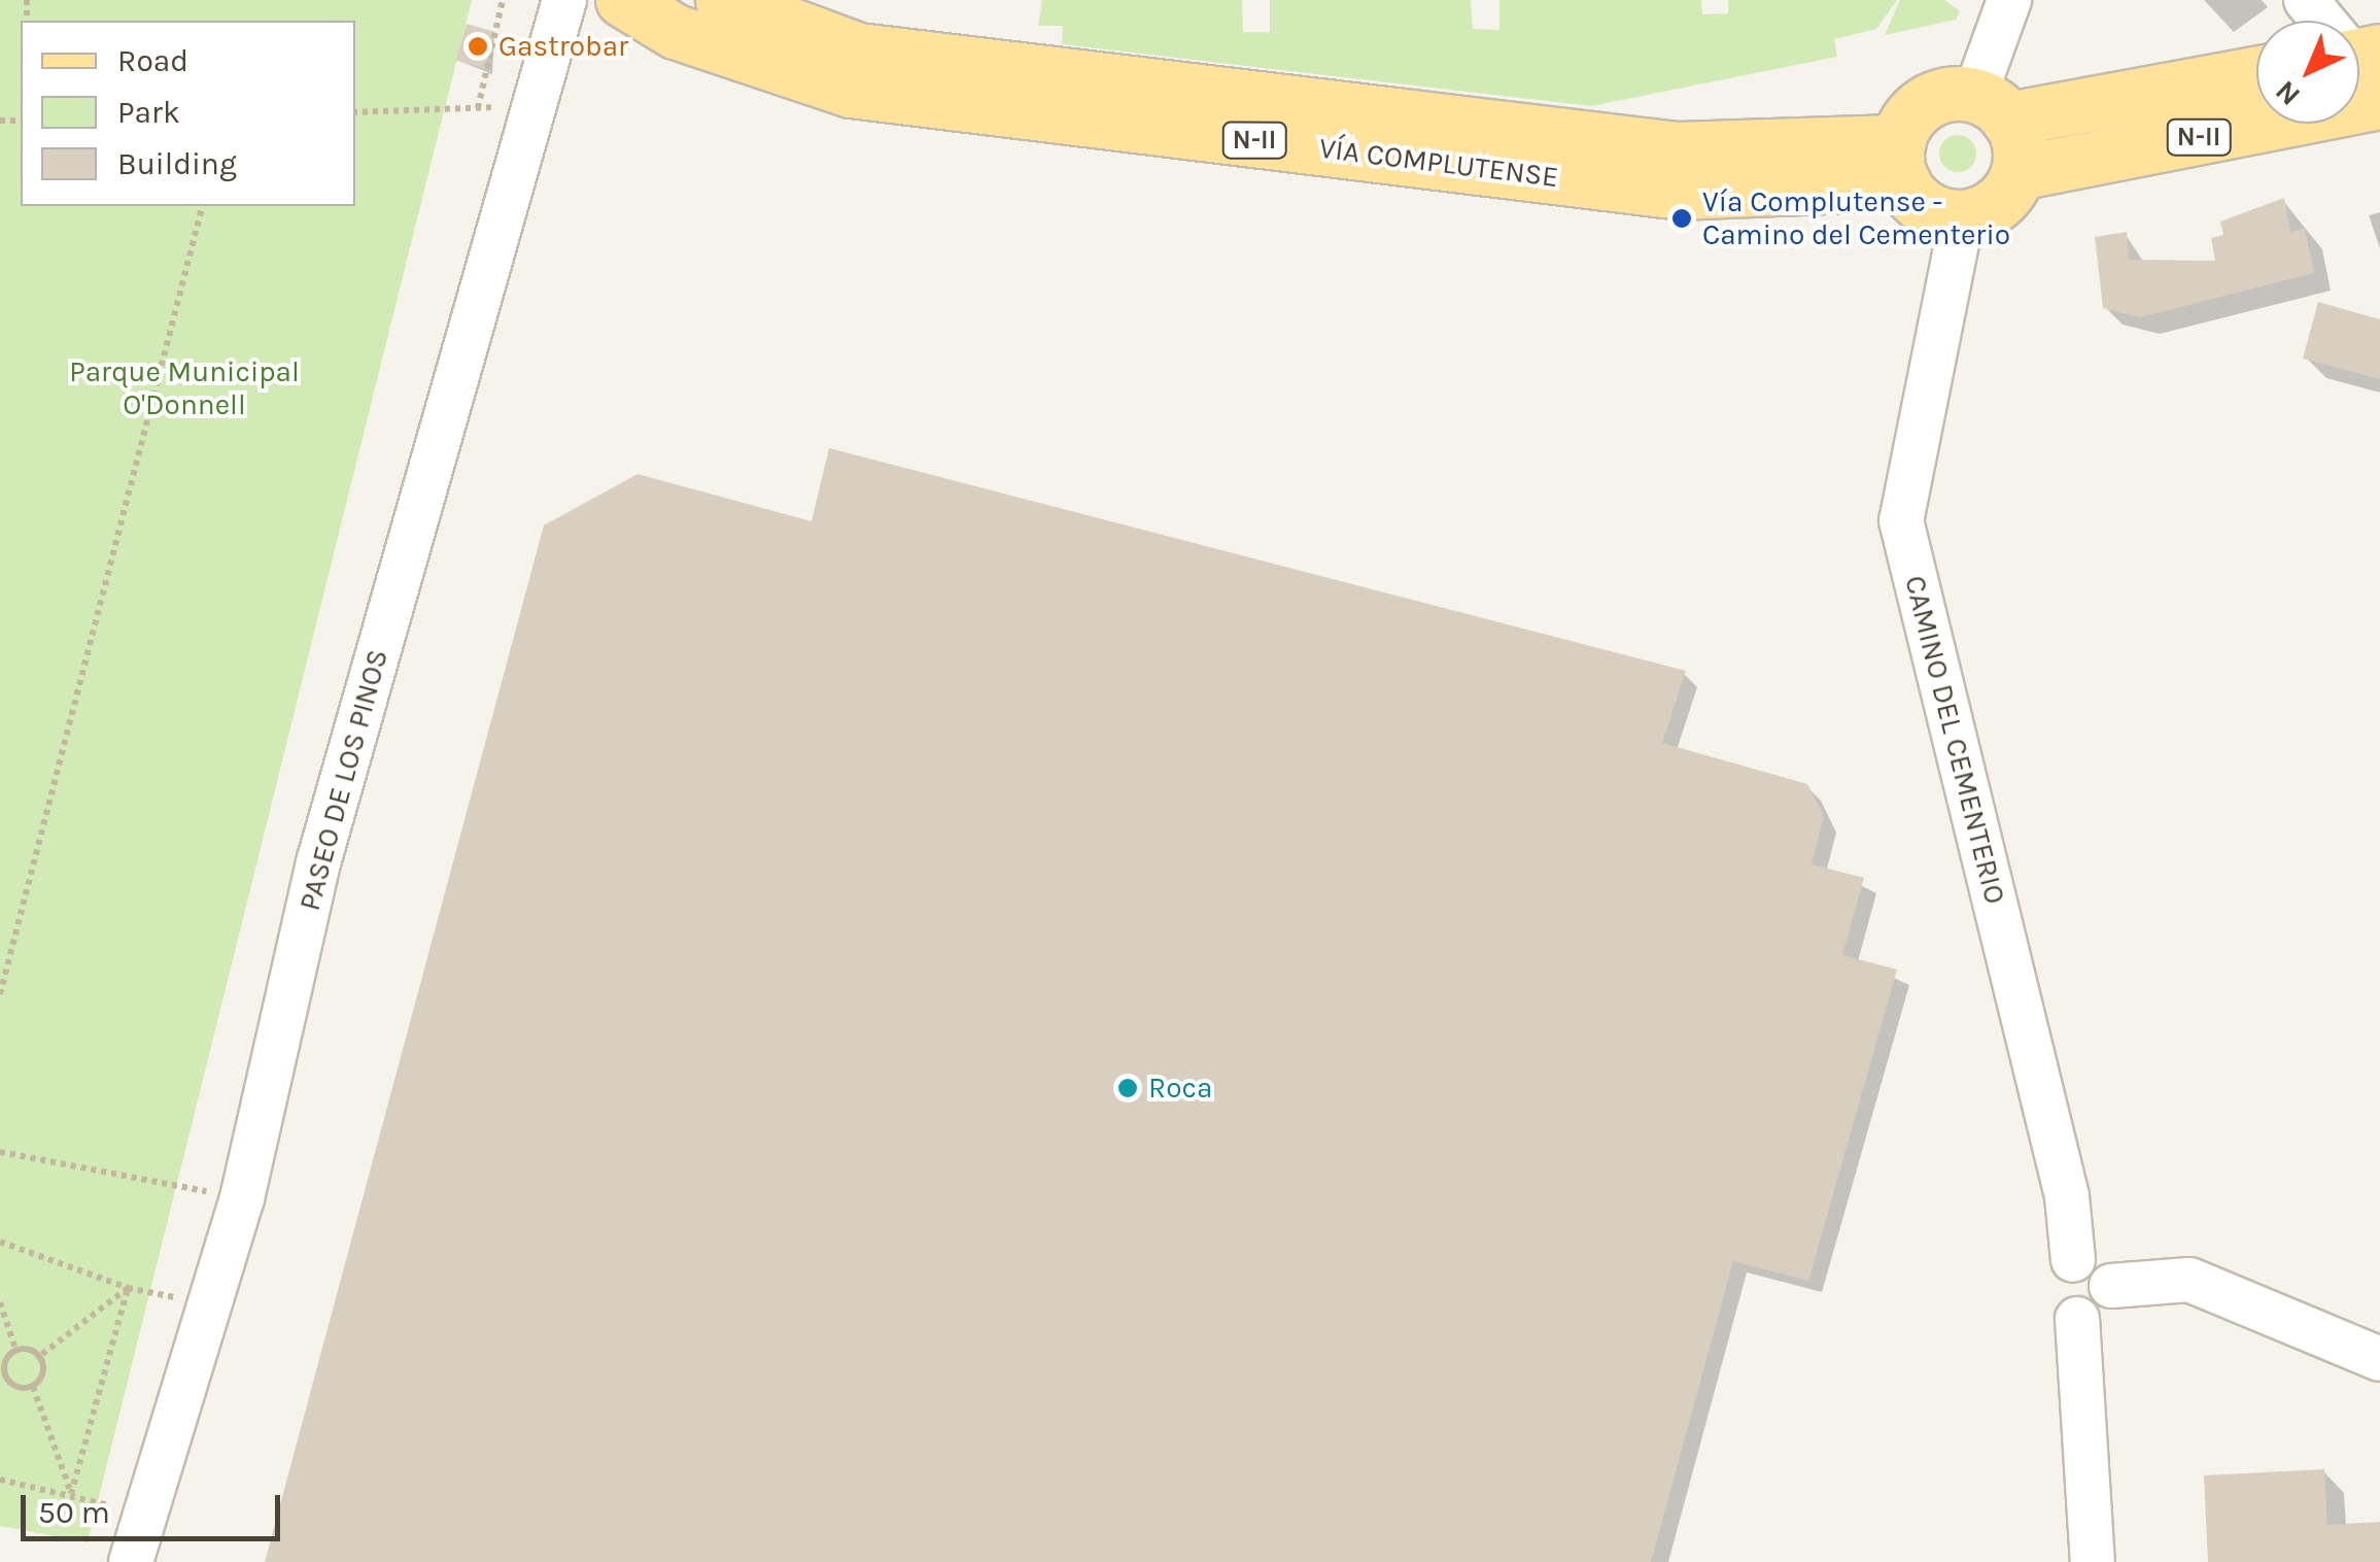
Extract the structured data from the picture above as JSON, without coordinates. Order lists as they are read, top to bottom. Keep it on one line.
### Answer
{"streets":{"main road":["N-II","VÍA COMPLUTENSE"],"street":["CAMINO DEL CEMENTERIO","PASEO DE LOS PINOS"]},"crossings":[["N-II","VÍA COMPLUTENSE"],["N-II","CAMINO DEL CEMENTERIO"],["VÍA COMPLUTENSE","CAMINO DEL CEMENTERIO"]],"parks":["Parque Municipal O'Donnell"],"places":["Gastrobar","Vía Complutense - Camino del Cementerio","Roca"],"legend":["Road","Park","Building"],"scale_bar":"50 m","north":"bottom left"}
